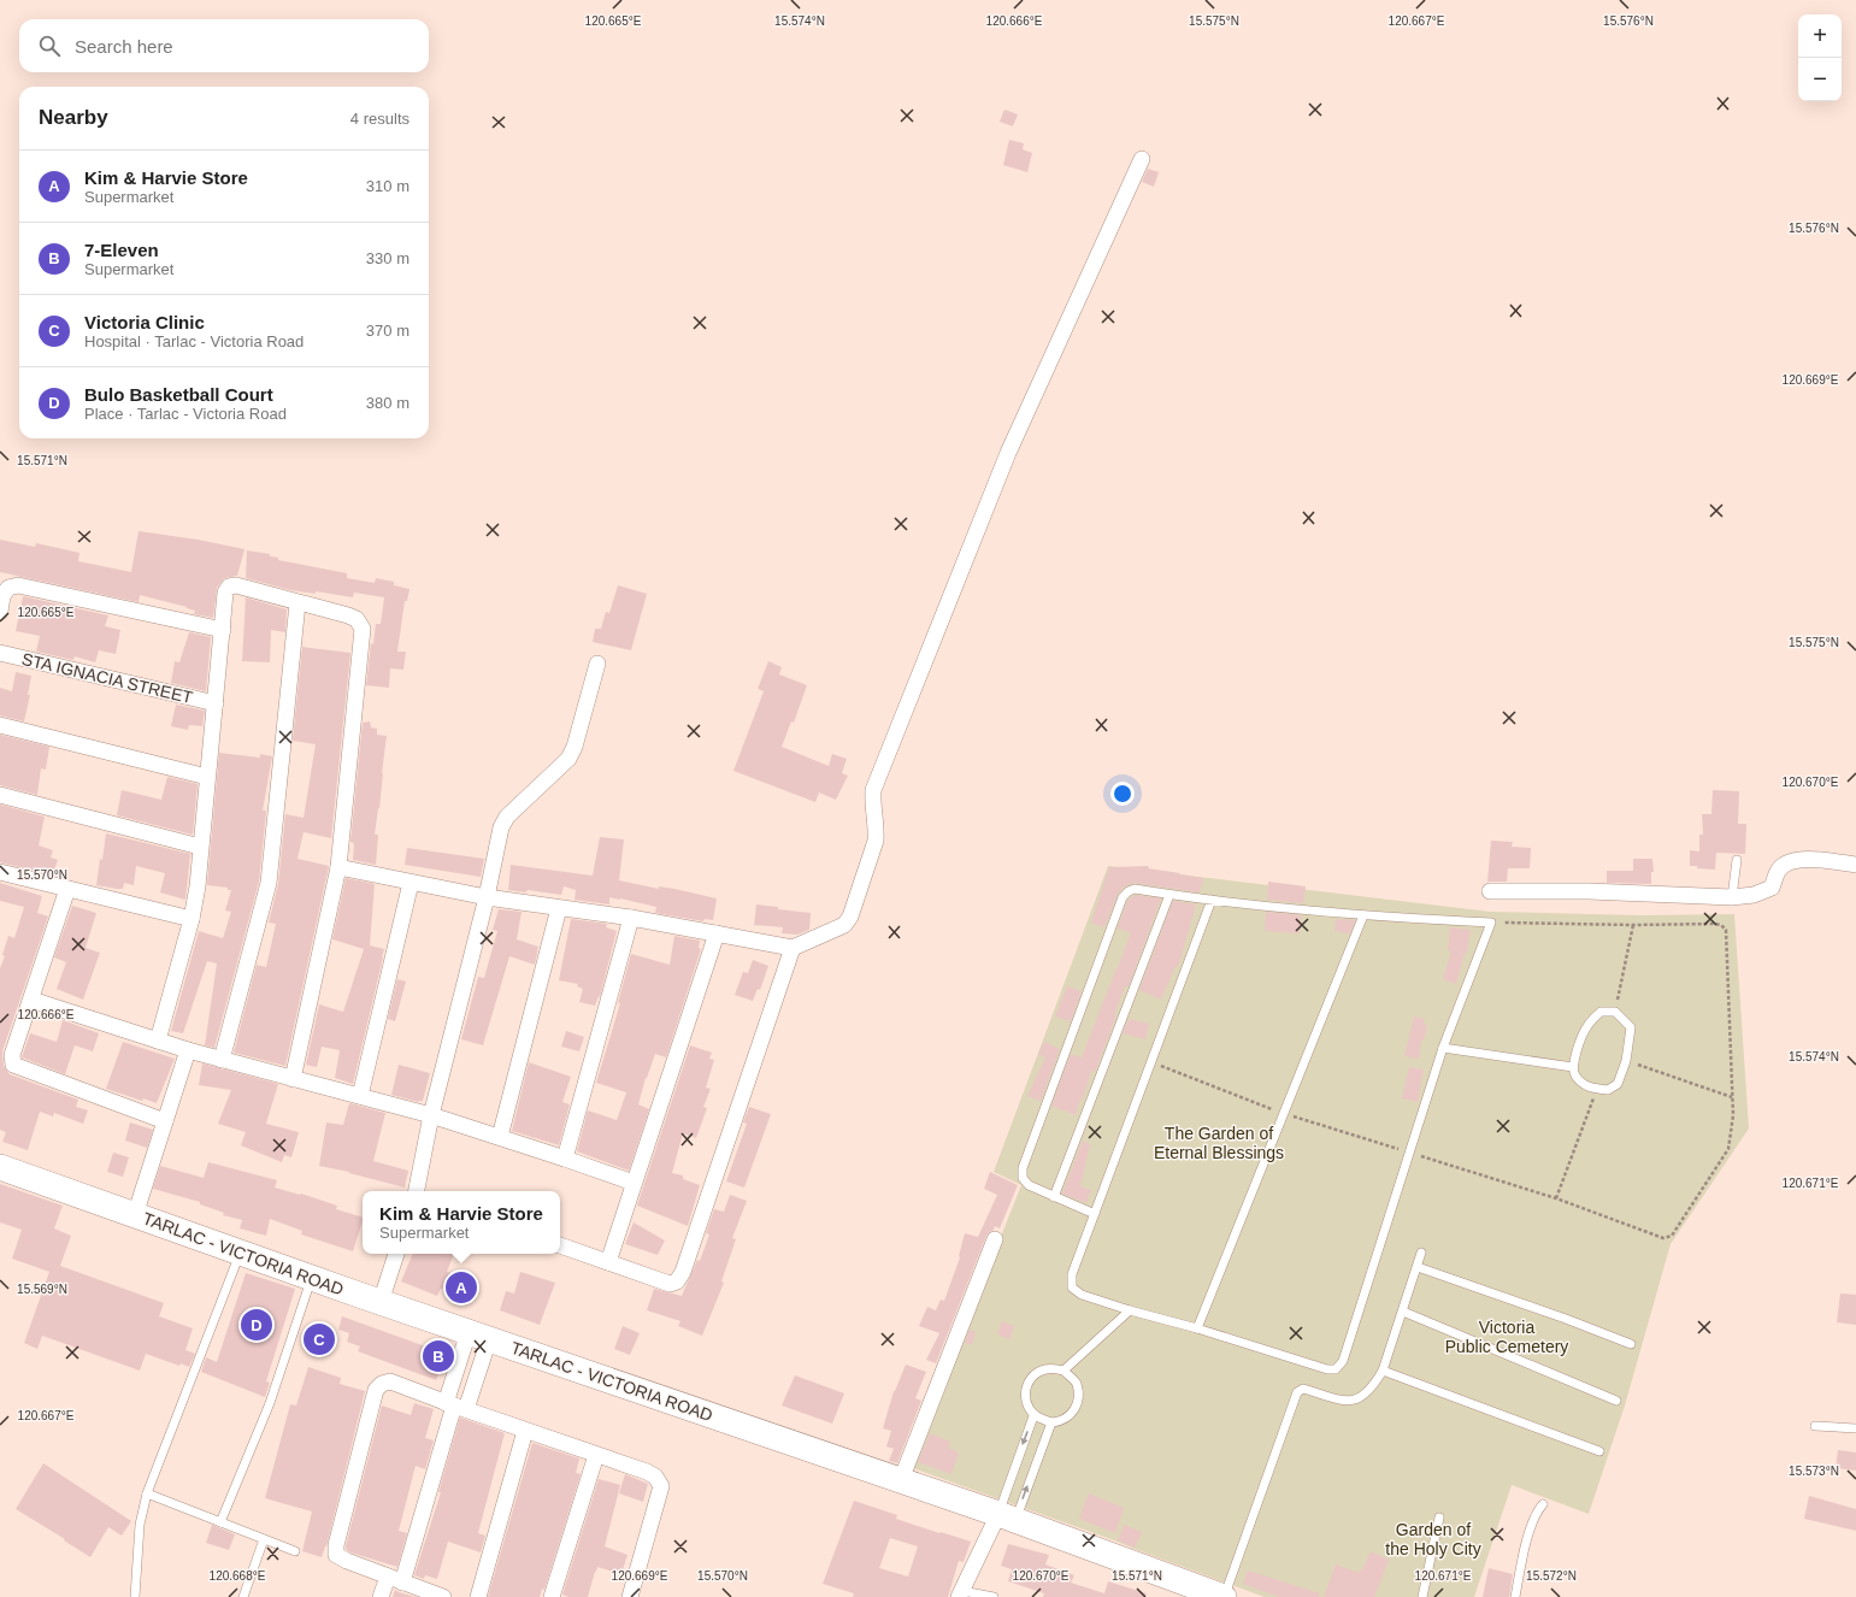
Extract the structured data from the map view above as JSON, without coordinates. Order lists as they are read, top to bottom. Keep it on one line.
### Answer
{"streets":{"main road":["TARLAC - VICTORIA ROAD"],"street":["STA IGNACIA STREET"]},"parks":["The Garden of Eternal Blessings","Victoria Public Cemetery","Garden of the Holy City"],"page":{"map_buttons":["+","−"],"search":"Search here","heading":["Nearby","4 results"],"list":[{"mark":"A","name":"Kim & Harvie Store","note":"Supermarket","value":"310 m"},{"mark":"B","name":"7-Eleven","note":"Supermarket","value":"330 m"},{"mark":"C","name":"Victoria Clinic","note":"Hospital · Tarlac - Victoria Road","value":"370 m"},{"mark":"D","name":"Bulo Basketball Court","note":"Place · Tarlac - Victoria Road","value":"380 m"}],"popup":["Kim & Harvie Store","Supermarket"],"pins":["A","D","C","B"]},"coordinates":["120.665°E","15.574°N","120.666°E","15.575°N","120.667°E","15.576°N","120.669°E","15.571°N","120.670°E","15.570°N","120.671°E","15.569°N","15.573°N","120.668°E","15.572°N"]}
